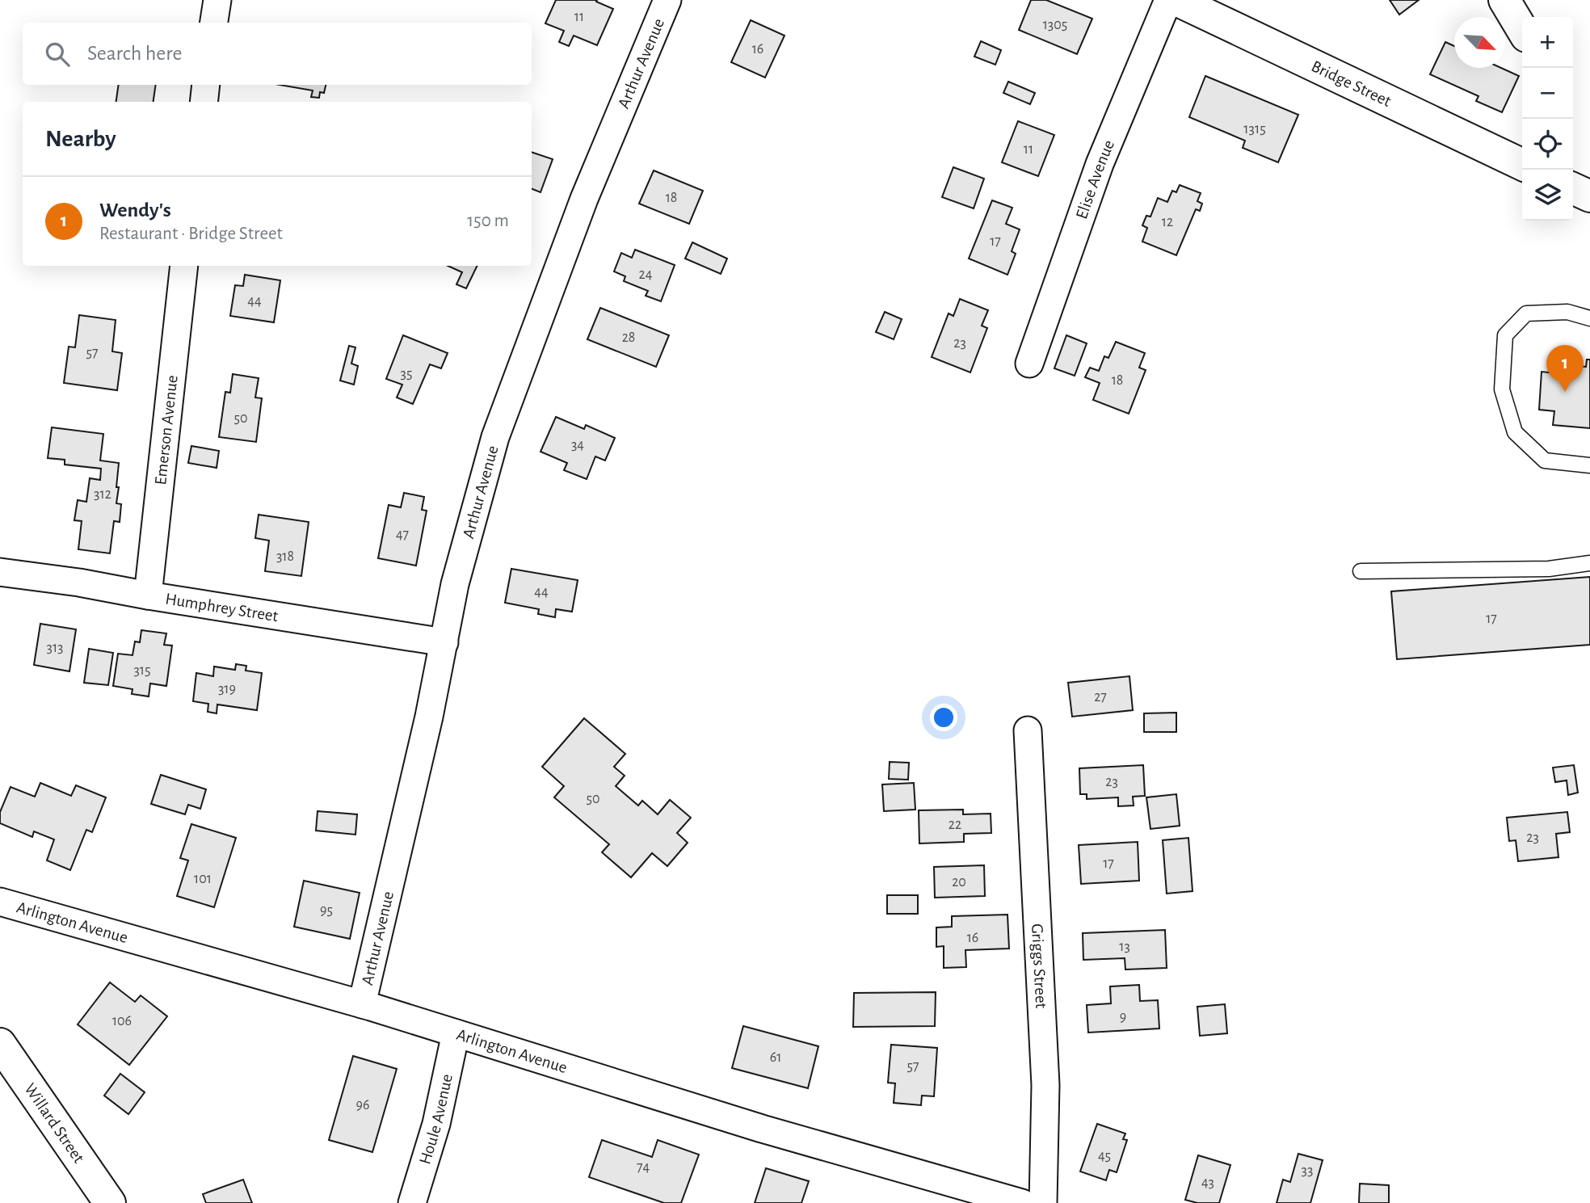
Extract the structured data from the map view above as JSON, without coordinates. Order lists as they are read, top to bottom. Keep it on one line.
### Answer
{"streets":{"main road":["Bridge Street","Willard Street"],"street":["Arthur Avenue","Elise Avenue","Emerson Avenue","Humphrey Street","Arlington Avenue","Griggs Street","Houle Avenue"]},"crossings":[["Arthur Avenue","Humphrey Street"],["Arthur Avenue","Arlington Avenue"],["Emerson Avenue","Humphrey Street"],["Arlington Avenue","Houle Avenue"]],"house_numbers":["11","1305","16","1315","11","18","12","17","24","44","28","23","57","35","18","50","34","312","47","318","44","17","313","315","319","27","23","50","22","23","17","101","20","95","16","13","9","106","61","57","96","45","74","33","43"],"north":"bottom right","page":{"map_buttons":["+","−"],"search":"Search here","heading":"Nearby","list":[{"mark":"1","name":"Wendy's","note":"Restaurant · Bridge Street","value":"150 m"}],"pins":"1"}}
